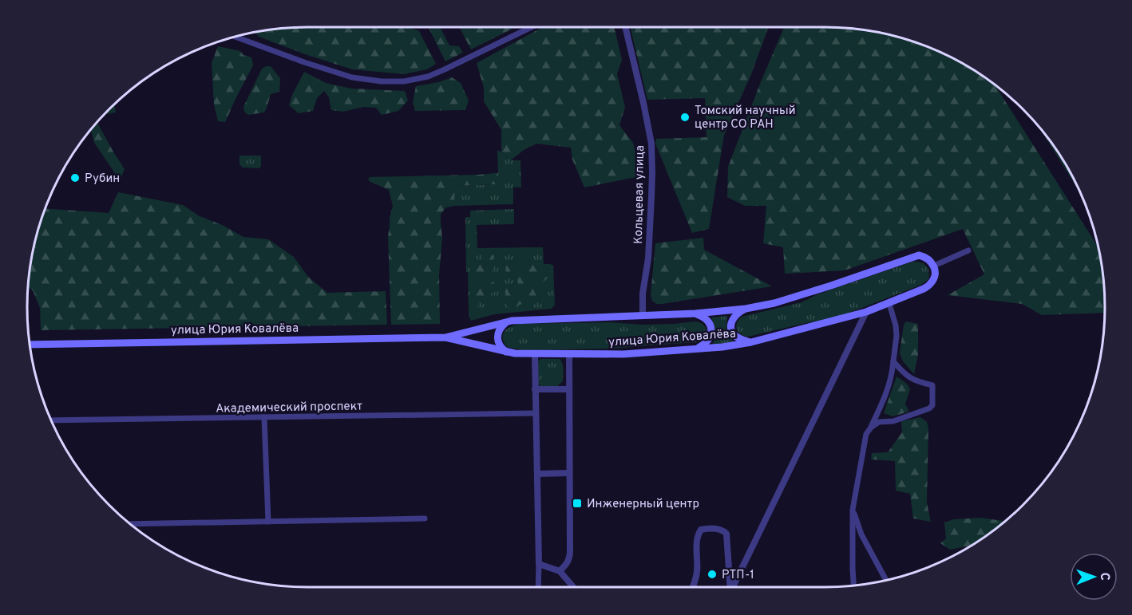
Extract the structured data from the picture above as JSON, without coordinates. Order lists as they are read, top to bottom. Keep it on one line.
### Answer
{"streets":{"main road":["улица Юрия Ковалёва"],"street":["Кольцевая улица","Академический проспект"]},"crossings":[["Кольцевая улица","улица Юрия Ковалёва"]],"places":{"other":["Томский научный центр СО РАН","Рубин","РТП-1"],"transit":["Инженерный центр"]},"north":"right"}
